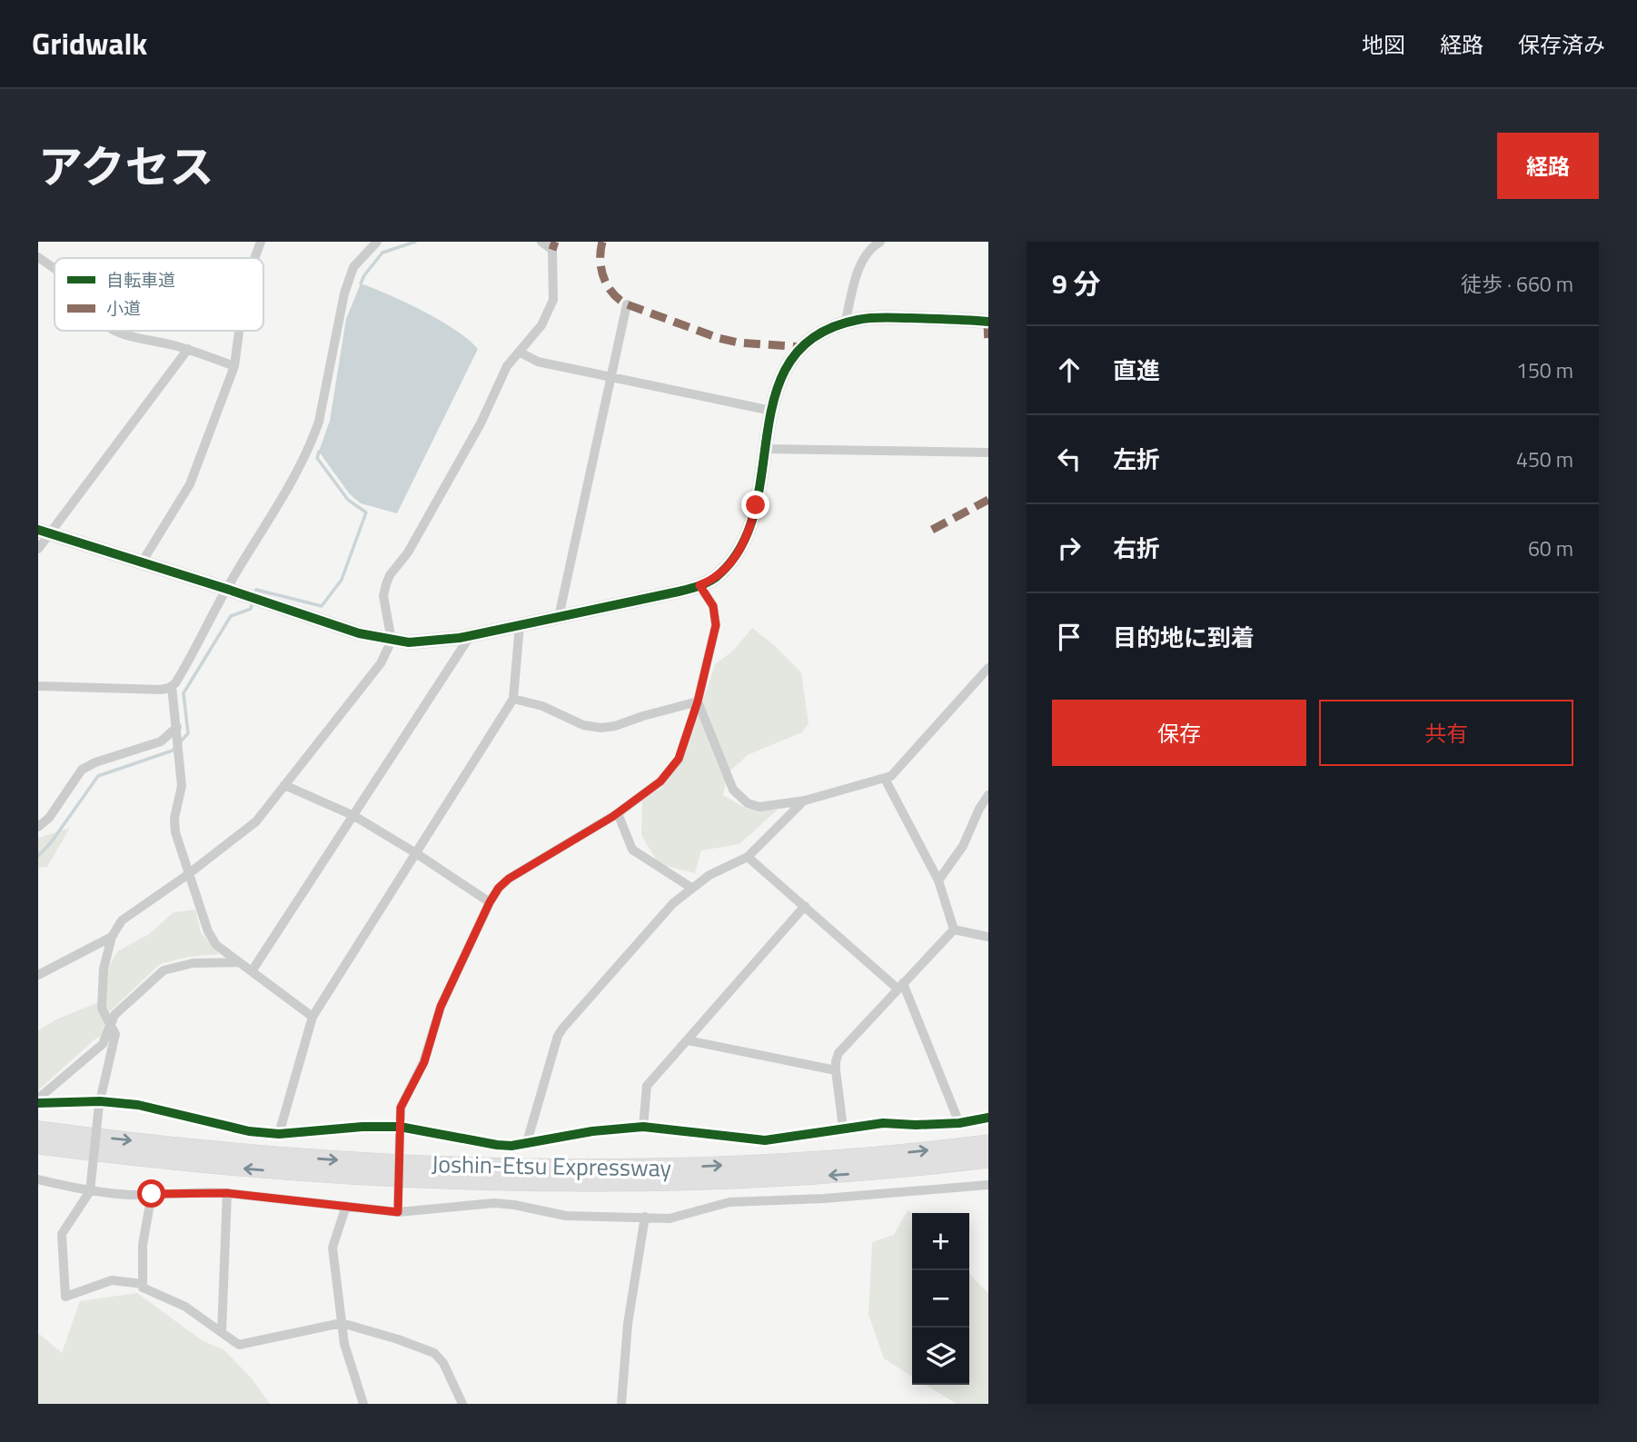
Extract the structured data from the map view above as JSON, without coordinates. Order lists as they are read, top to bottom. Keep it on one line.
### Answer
{"streets":{"highway":["Joshin-Etsu Expressway"]},"legend":["自転車道","小道"],"page":{"header":"Gridwalk","nav":["地図","経路","保存済み"],"title":"アクセス","buttons":["経路",["保存","共有"]],"heading":["9 分","徒歩 · 660 m"],"list":[["直進","150 m"],["左折","450 m"],["右折","60 m"],"目的地に到着"],"map_buttons":["+","−"]}}
